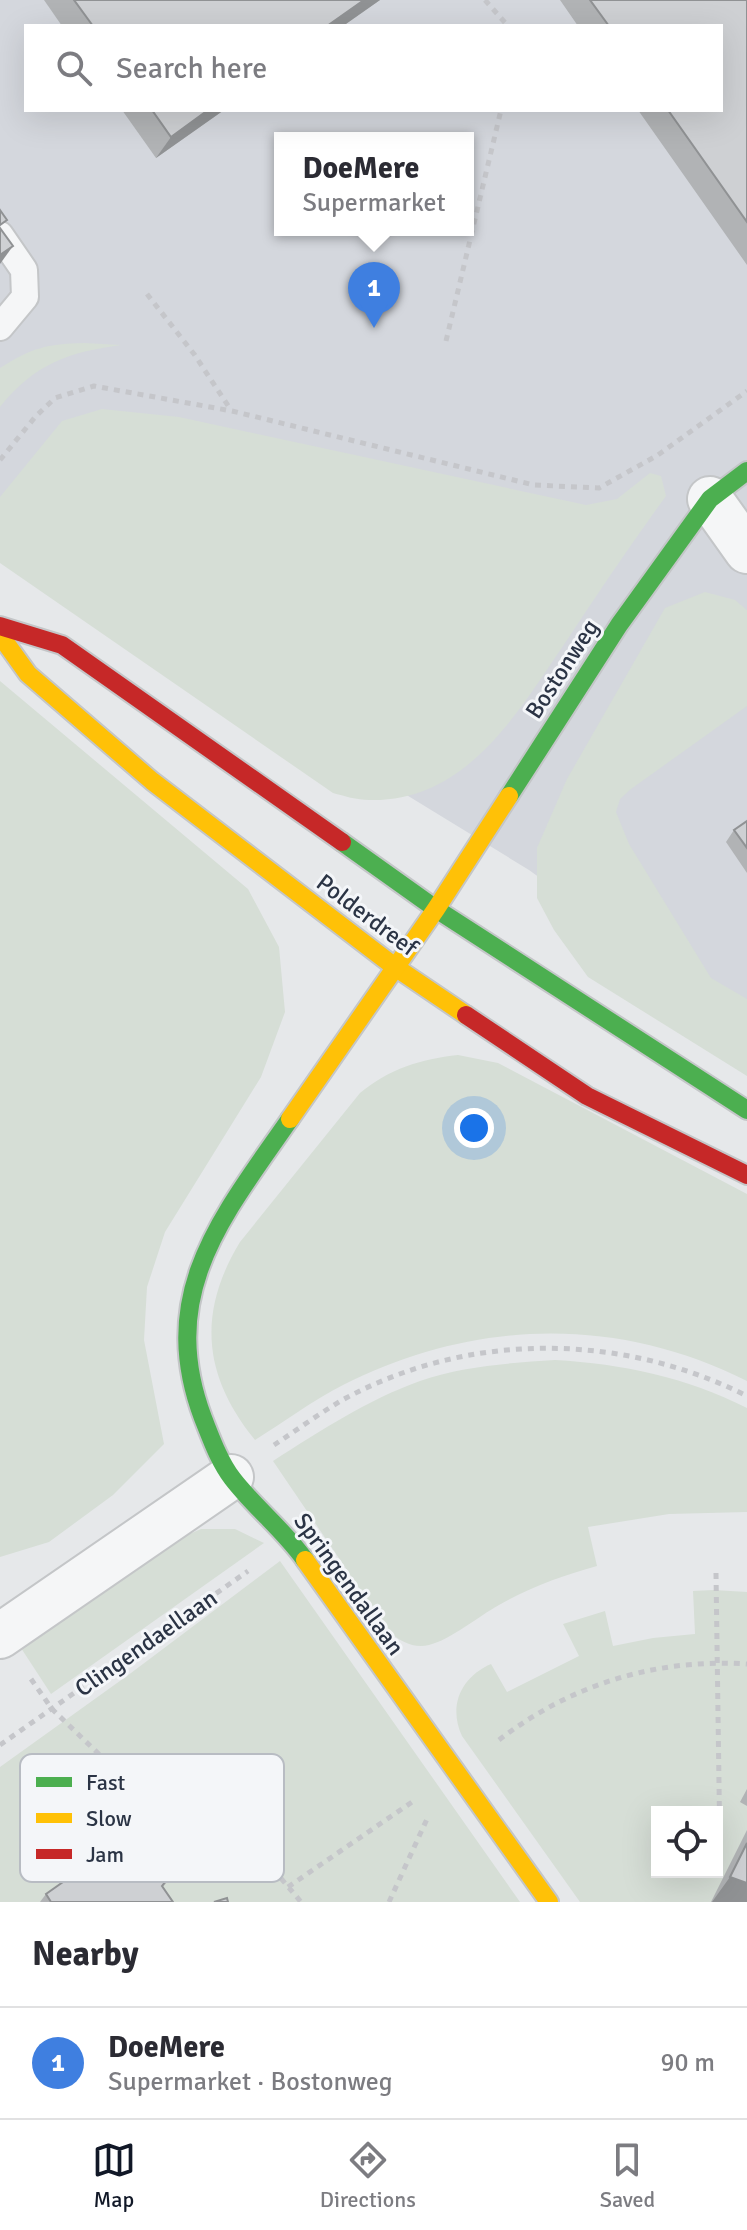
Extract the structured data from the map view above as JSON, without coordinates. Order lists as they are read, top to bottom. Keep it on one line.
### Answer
{"streets":{"main road":["Bostonweg","Polderdreef","Springendallaan"],"path":["Clingendaellaan"]},"crossings":[["Bostonweg","Polderdreef"],["Bostonweg","Springendallaan"],["Polderdreef","Springendallaan"],["Springendallaan","Clingendaellaan"]],"legend":["Fast","Slow","Jam"],"page":{"search":"Search here","popup":["DoeMere","Supermarket"],"pins":"1","heading":"Nearby","list":[{"mark":"1","name":"DoeMere","note":"Supermarket · Bostonweg","value":"90 m"}],"nav":["Map","Directions","Saved"]}}
